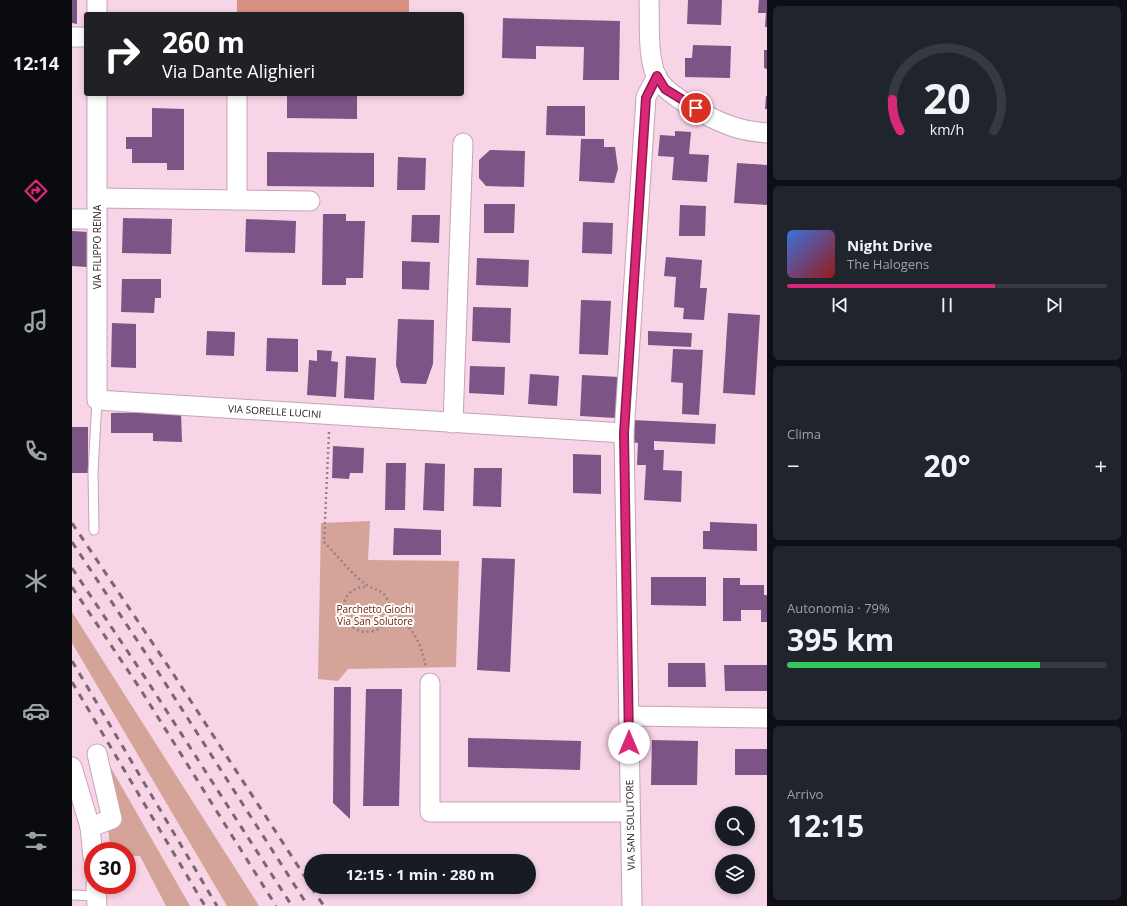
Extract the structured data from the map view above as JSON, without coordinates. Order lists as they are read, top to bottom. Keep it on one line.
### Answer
{"streets":{"street":["VIA FILIPPO REINA","VIA SORELLE LUCINI","VIA SAN SOLUTORE"]},"crossings":[["VIA FILIPPO REINA","VIA SORELLE LUCINI"],["VIA SORELLE LUCINI","VIA SAN SOLUTORE"]],"parks":["Parchetto Giochi Via San Solutore"],"page":{"tabs":"12:14","turn":["260 m","Via Dante Alighieri"],"song":["Night Drive","The Halogens"],"tile":["Clima",["Autonomia · 79%","395 km"],["Arrivo","12:15"]],"heat":["−","20°","+"],"limit":"30","trip":"12:15 · 1 min · 280 m","gauge":["20","km/h"]}}
